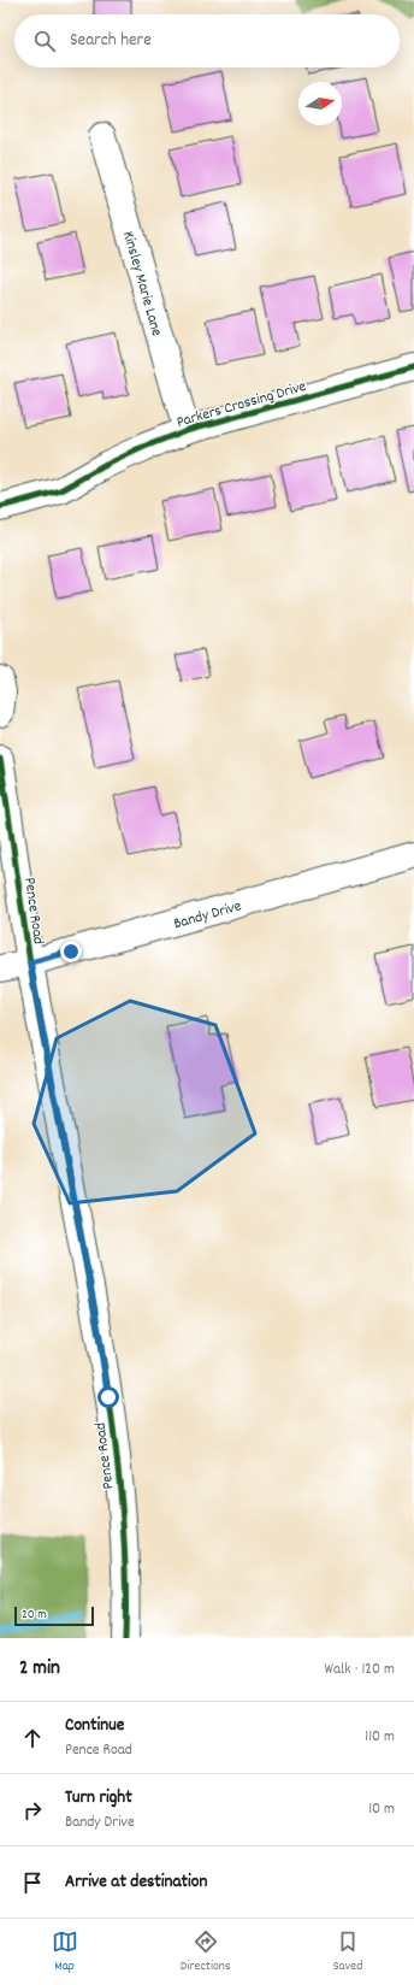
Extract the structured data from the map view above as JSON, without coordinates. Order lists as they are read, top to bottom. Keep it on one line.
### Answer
{"streets":{"street":["Kinsley Marie Lane","Parkers Crossing Drive","Pence Road","Bandy Drive"]},"crossings":[["Kinsley Marie Lane","Parkers Crossing Drive"],["Pence Road","Bandy Drive"]],"scale_bar":"20 m","north":"right","page":{"search":"Search here","scale":"20 m","heading":["2 min","Walk · 120 m"],"list":[["Continue","Pence Road","110 m"],["Turn right","Bandy Drive","10 m"],"Arrive at destination"],"nav":["Map","Directions","Saved"]}}
